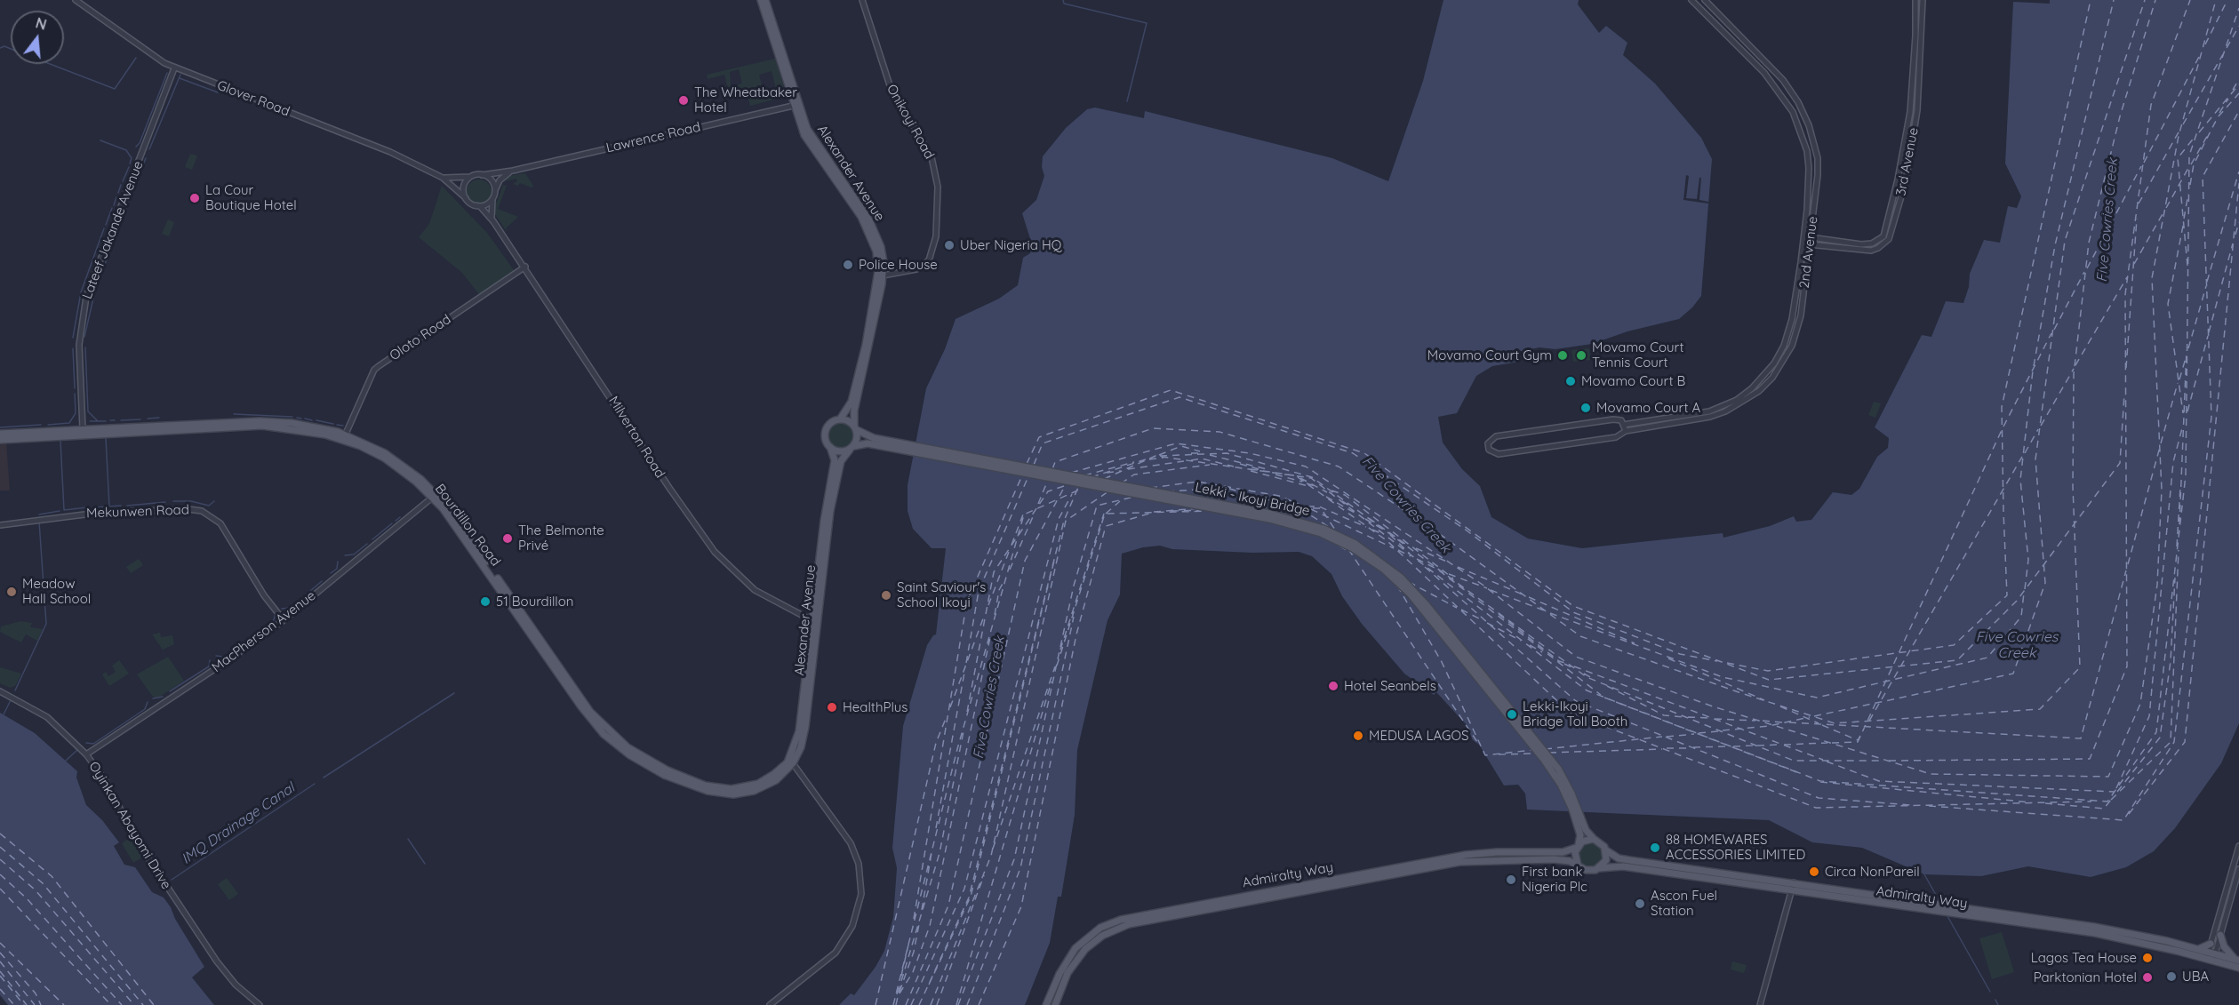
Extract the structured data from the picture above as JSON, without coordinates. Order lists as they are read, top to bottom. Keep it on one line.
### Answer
{"streets":{"main road":["Alexander Avenue","Lekki - Ikoyi Bridge","Bourdillon Road","Admiralty Way"],"street":["Glover Road","Onikoyi Road","Lawrence Road","3rd Avenue","Lateef Jakande Avenue","2nd Avenue","Oloto Road","Milverton Road","Mekunwen Road","MacPherson Avenue","Oyinkan Abayomi Drive"]},"crossings":[["Glover Road","Lawrence Road"],["Glover Road","Lateef Jakande Avenue"],["Glover Road","Milverton Road"],["Onikoyi Road","Alexander Avenue"],["Lawrence Road","Alexander Avenue"],["Lawrence Road","Milverton Road"],["3rd Avenue","2nd Avenue"],["Alexander Avenue","Milverton Road"],["Alexander Avenue","Bourdillon Road"],["Lateef Jakande Avenue","Bourdillon Road"],["Oloto Road","Milverton Road"],["Oloto Road","Bourdillon Road"],["Mekunwen Road","MacPherson Avenue"],["Bourdillon Road","MacPherson Avenue"],["MacPherson Avenue","Oyinkan Abayomi Drive"]],"water":["Five Cowries Creek","IMQ Drainage Canal"],"places":["The Wheatbaker Hotel","La Cour Boutique Hotel","Uber Nigeria HQ","Police House","Movamo Court Gym","Movamo Court Tennis Court","Movamo Court B","Movamo Court A","The Belmonte Privé","Meadow Hall School","Saint Saviour's School Ikoyi","51 Bourdillon","Hotel Seanbels","HealthPlus","Lekki-Ikoyi Bridge Toll Booth","MEDUSA LAGOS","88 HOMEWARES ACCESSORIES LIMITED","Circa NonPareil","First bank Nigeria Plc","Ascon Fuel Station","Lagos Tea House","UBA","Parktonian Hotel"],"north":"top"}
